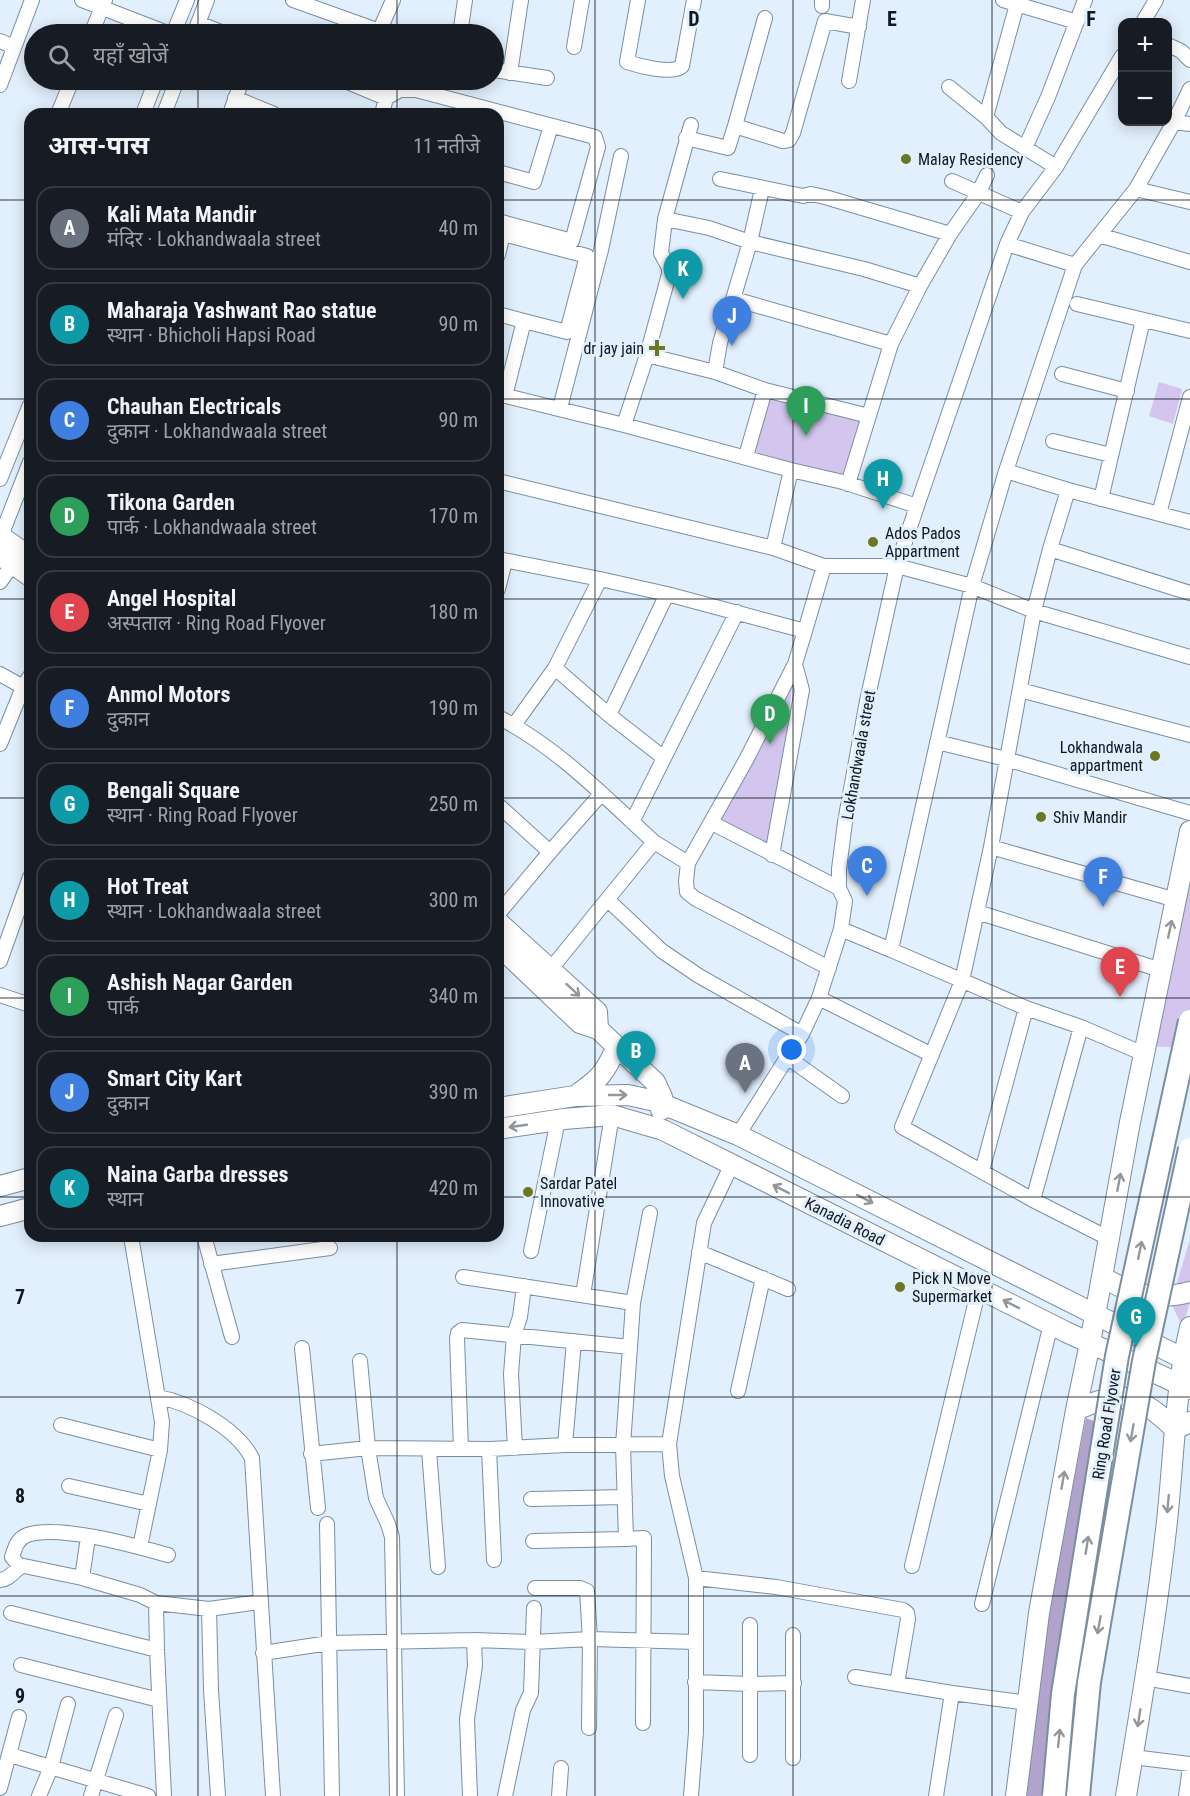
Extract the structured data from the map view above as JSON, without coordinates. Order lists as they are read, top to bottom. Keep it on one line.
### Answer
{"streets":{"main road":["Ring Road Flyover"],"street":["Lokhandwaala street","Kanadia Road"]},"places":{"other":["Malay Residency","Ados Pados Appartment","Lokhandwala appartment","Shiv Mandir","Sardar Patel Innovative","Pick N Move Supermarket"],"health":["dr jay jain"]},"page":{"map_buttons":["+","−"],"search":"यहाँ खोजें","heading":["आस-पास","11 नतीजे"],"list":[{"mark":"A","name":"Kali Mata Mandir","note":"मंदिर · Lokhandwaala street","value":"40 m"},{"mark":"B","name":"Maharaja Yashwant Rao statue","note":"स्थान · Bhicholi Hapsi Road","value":"90 m"},{"mark":"C","name":"Chauhan Electricals","note":"दुकान · Lokhandwaala street","value":"90 m"},{"mark":"D","name":"Tikona Garden","note":"पार्क · Lokhandwaala street","value":"170 m"},{"mark":"E","name":"Angel Hospital","note":"अस्पताल · Ring Road Flyover","value":"180 m"},{"mark":"F","name":"Anmol Motors","note":"दुकान","value":"190 m"},{"mark":"G","name":"Bengali Square","note":"स्थान · Ring Road Flyover","value":"250 m"},{"mark":"H","name":"Hot Treat","note":"स्थान · Lokhandwaala street","value":"300 m"},{"mark":"I","name":"Ashish Nagar Garden","note":"पार्क","value":"340 m"},{"mark":"J","name":"Smart City Kart","note":"दुकान","value":"390 m"},{"mark":"K","name":"Naina Garba dresses","note":"स्थान","value":"420 m"}],"pins":["K","J","I","H","D","C","F","E","B","A","G"]},"grid":{"columns":["D","E","F"],"rows":["7","8","9"]}}
